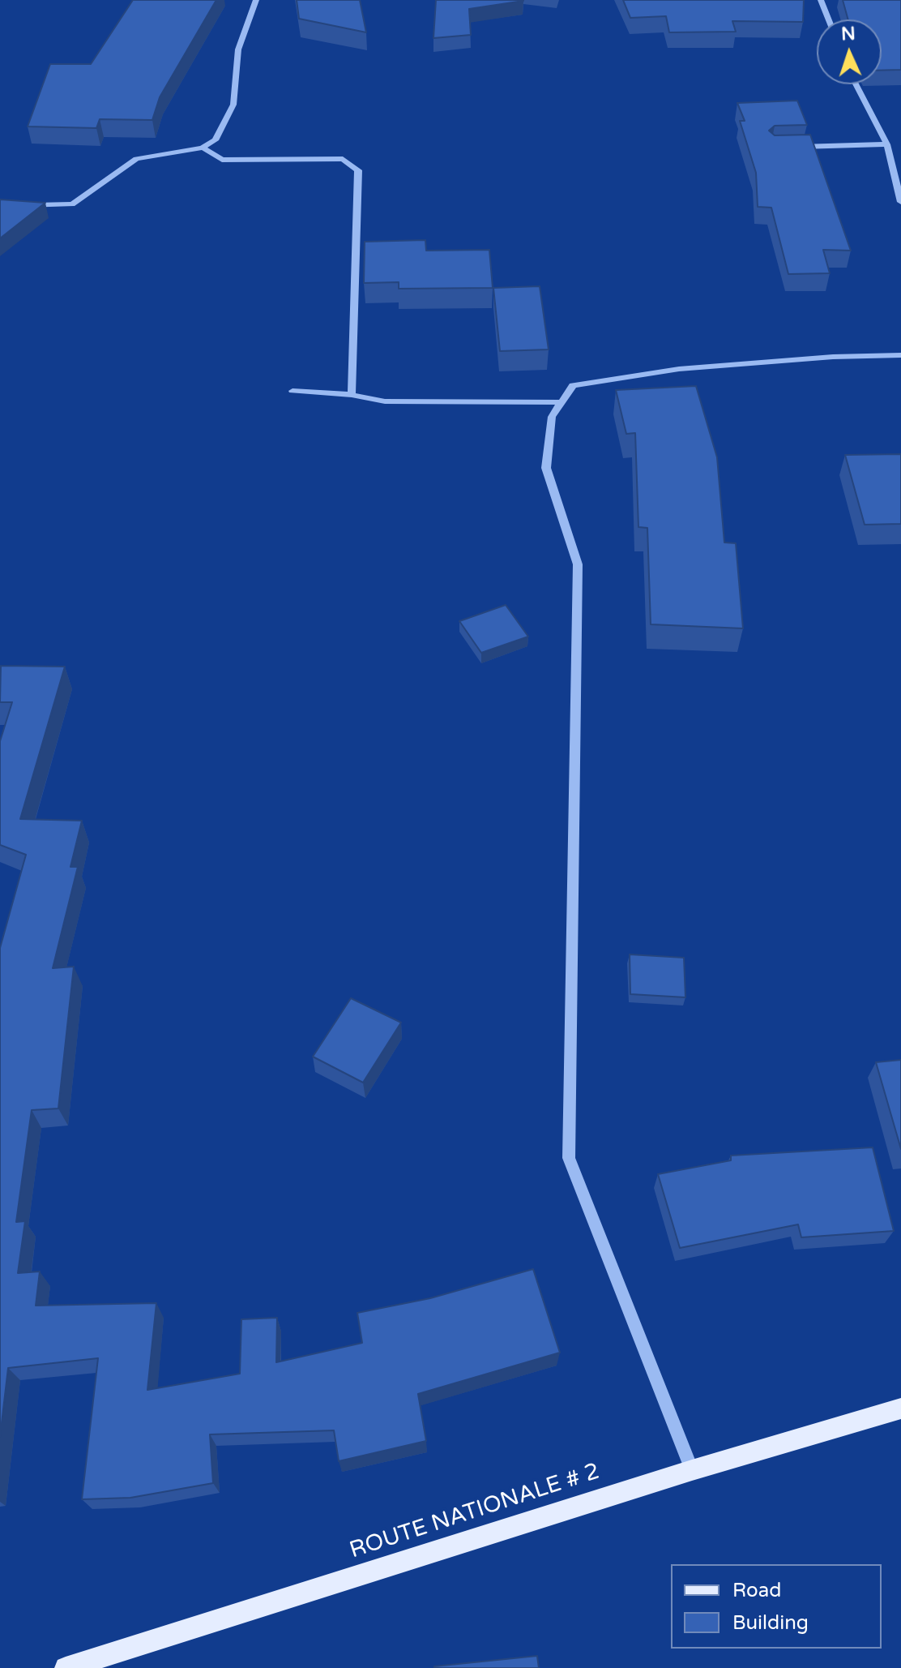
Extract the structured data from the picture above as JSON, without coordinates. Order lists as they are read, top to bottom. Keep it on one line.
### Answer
{"streets":{"main road":["ROUTE NATIONALE # 2"]},"legend":["Road","Building"],"north":"top"}
